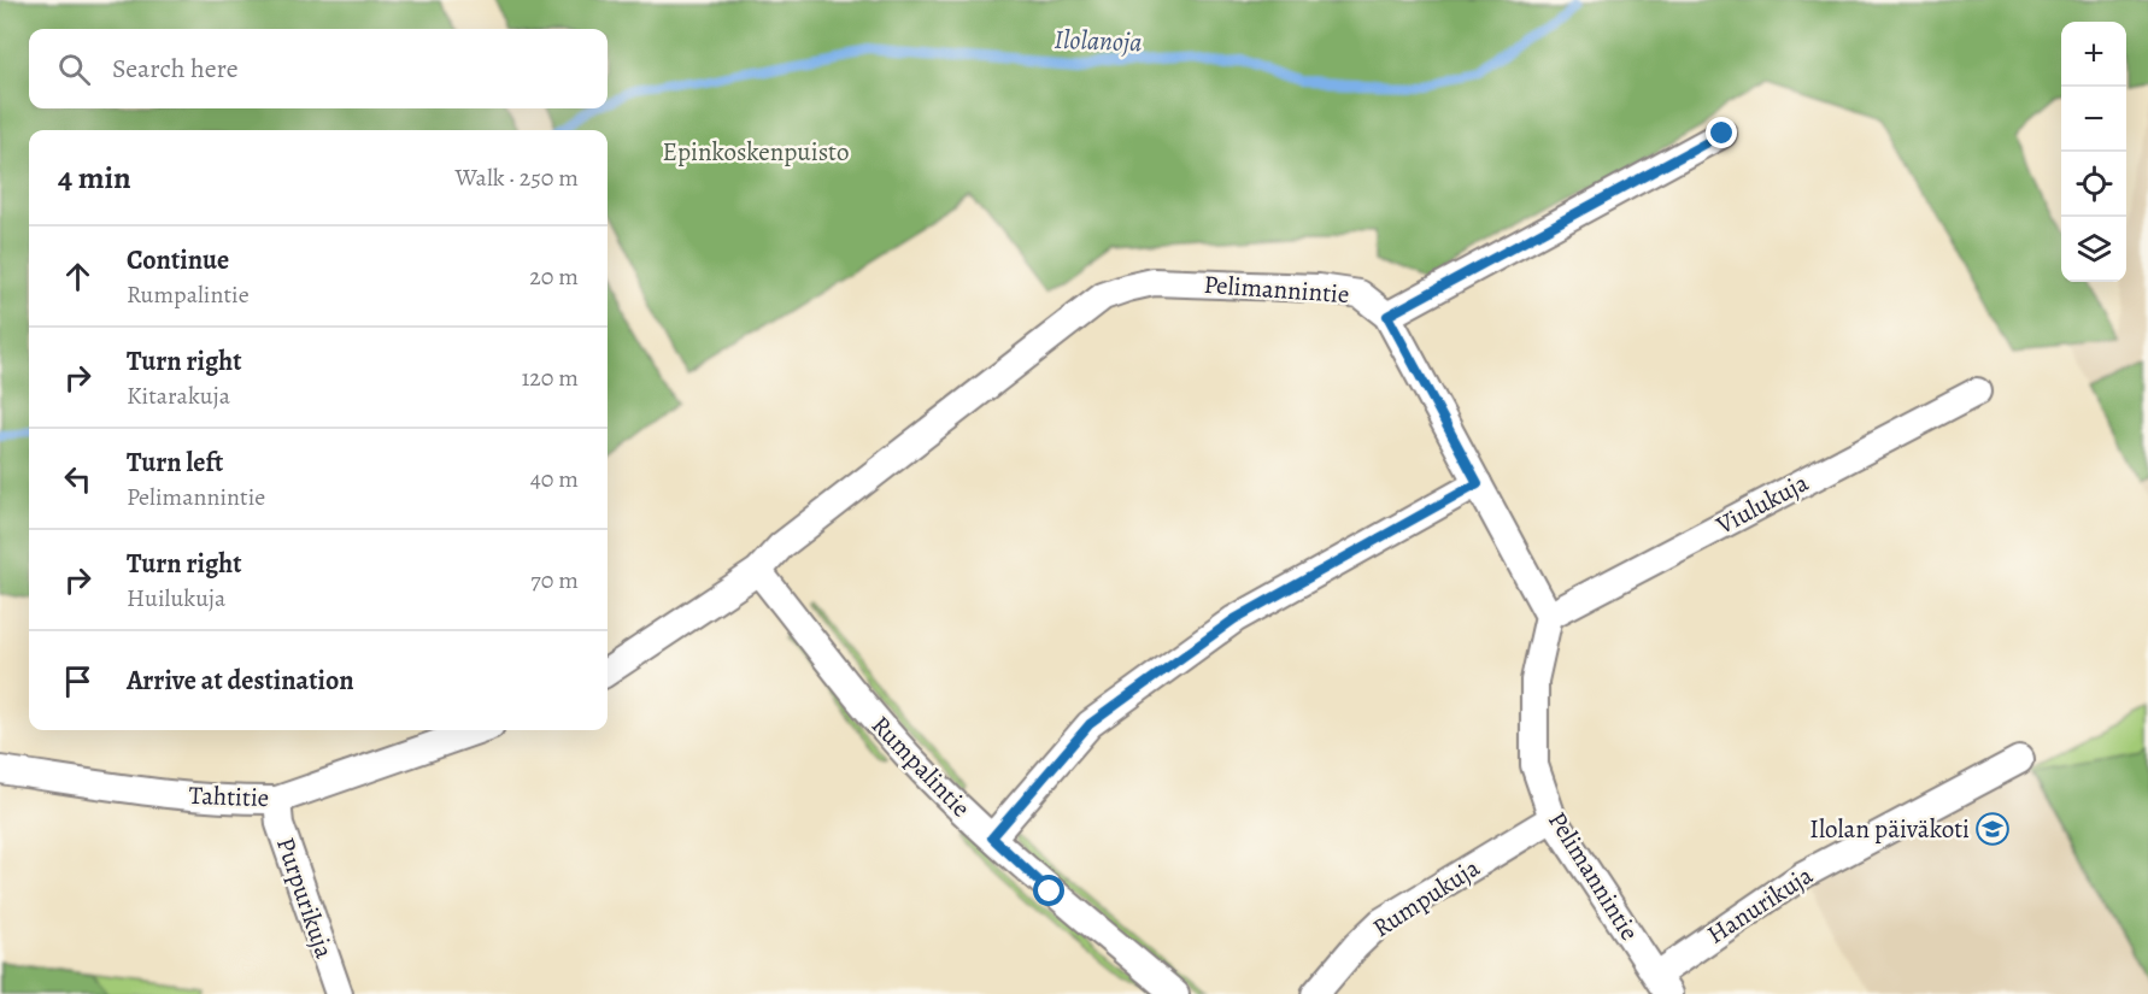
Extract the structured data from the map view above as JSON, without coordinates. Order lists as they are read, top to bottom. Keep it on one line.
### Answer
{"streets":{"street":["Pelimannintie","Viulukuja","Rumpalintie","Tahtitie","Purpurikuja","Rumpukuja","Hanurikuja"]},"crossings":[["Pelimannintie","Viulukuja"],["Pelimannintie","Rumpalintie"],["Pelimannintie","Rumpukuja"],["Pelimannintie","Hanurikuja"],["Tahtitie","Purpurikuja"]],"water":["Ilolanoja"],"parks":["Epinkoskenpuisto"],"places":{"school or university":["Ilolan päiväkoti"]},"page":{"map_buttons":["+","−"],"search":"Search here","heading":["4 min","Walk · 250 m"],"list":[["Continue","Rumpalintie","20 m"],["Turn right","Kitarakuja","120 m"],["Turn left","Pelimannintie","40 m"],["Turn right","Huilukuja","70 m"],"Arrive at destination"]}}
